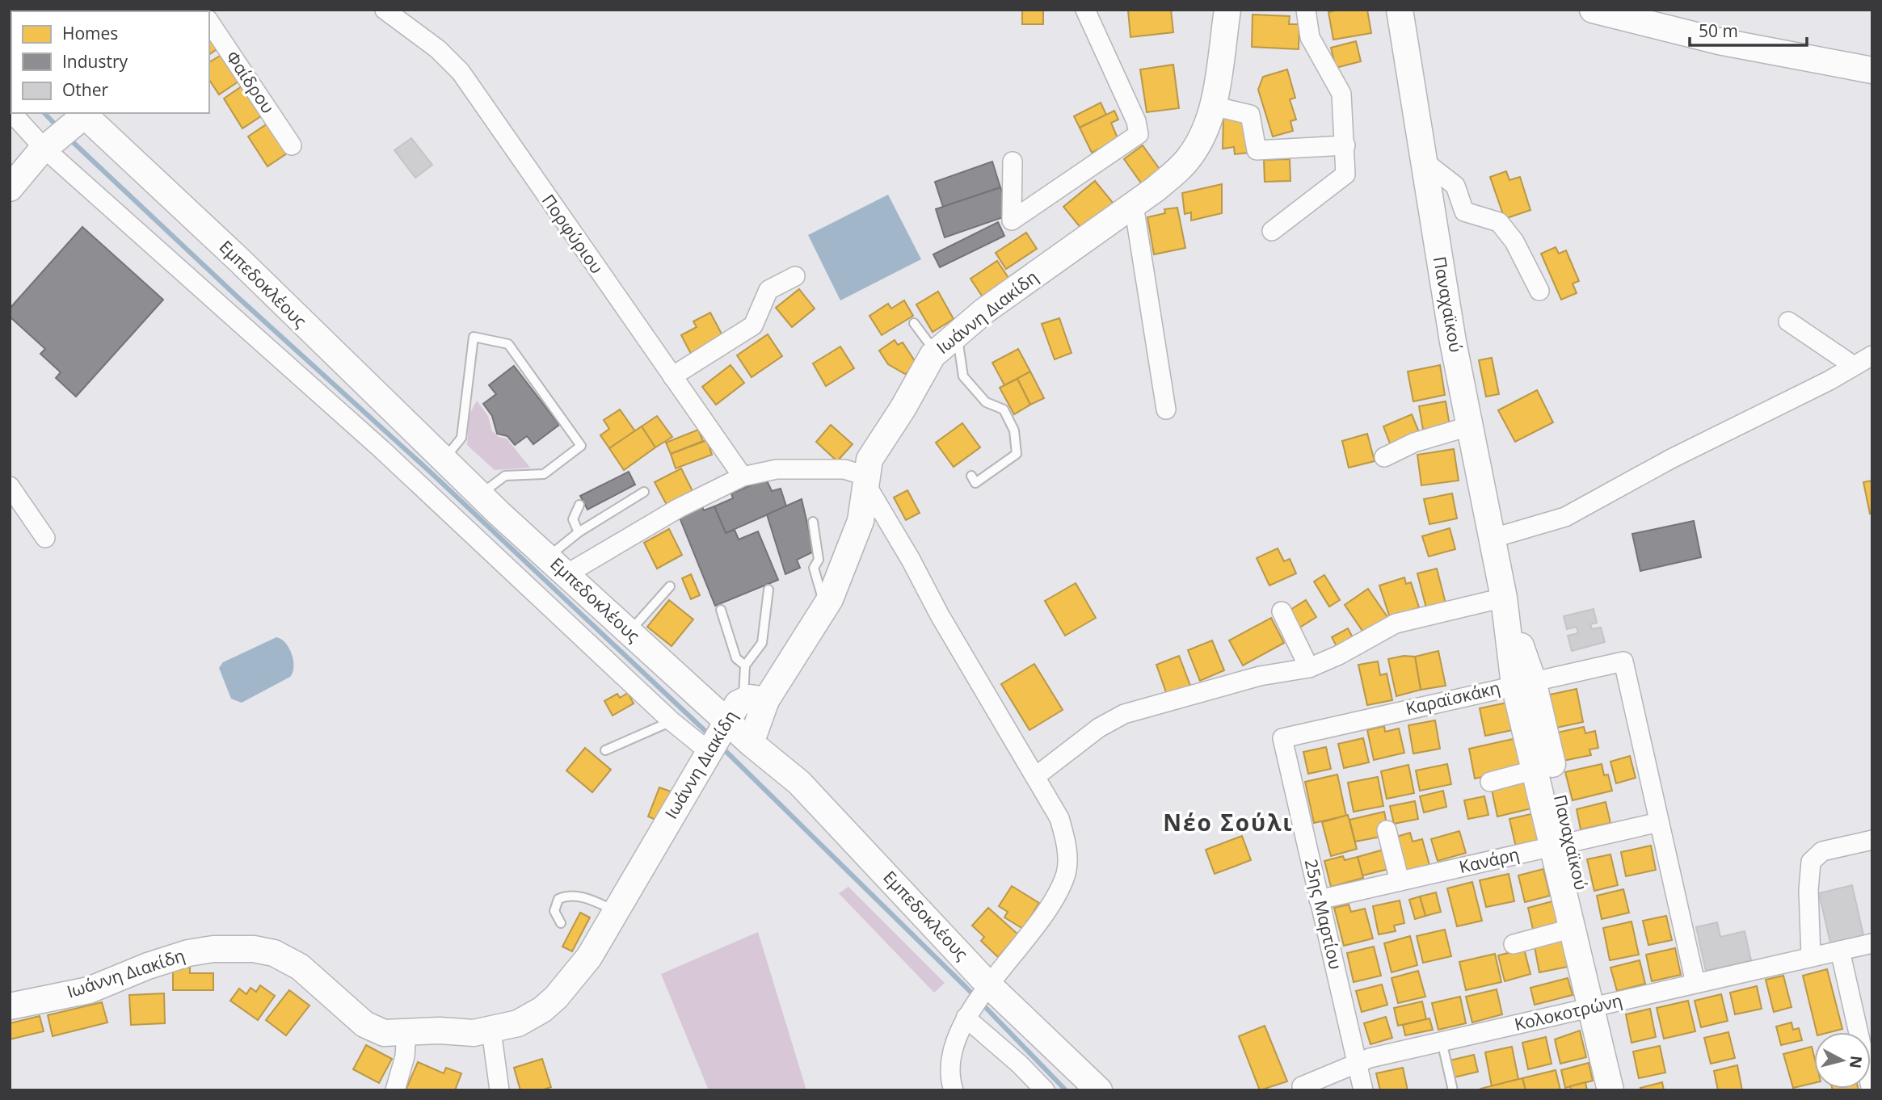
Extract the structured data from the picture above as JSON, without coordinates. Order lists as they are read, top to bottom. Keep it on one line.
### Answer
{"streets":{"street":["Φαίδρου","Πορφύριου","Εμπεδοκλέους","Παναχαϊκού","Ιωάννη Διακίδη","Καραϊσκάκη","Κανάρη","25ης Μαρτίου","Κολοκοτρώνη"]},"crossings":[["Εμπεδοκλέους","Ιωάννη Διακίδη"],["Παναχαϊκού","Καραϊσκάκη"],["Παναχαϊκού","Κανάρη"],["Παναχαϊκού","Κολοκοτρώνη"],["Καραϊσκάκη","Κανάρη"],["Καραϊσκάκη","25ης Μαρτίου"],["Κανάρη","25ης Μαρτίου"],["25ης Μαρτίου","Κολοκοτρώνη"]],"districts":["Νέο Σούλι"],"legend":["Homes","Industry","Other"],"scale_bar":"50 m","north":"right"}
